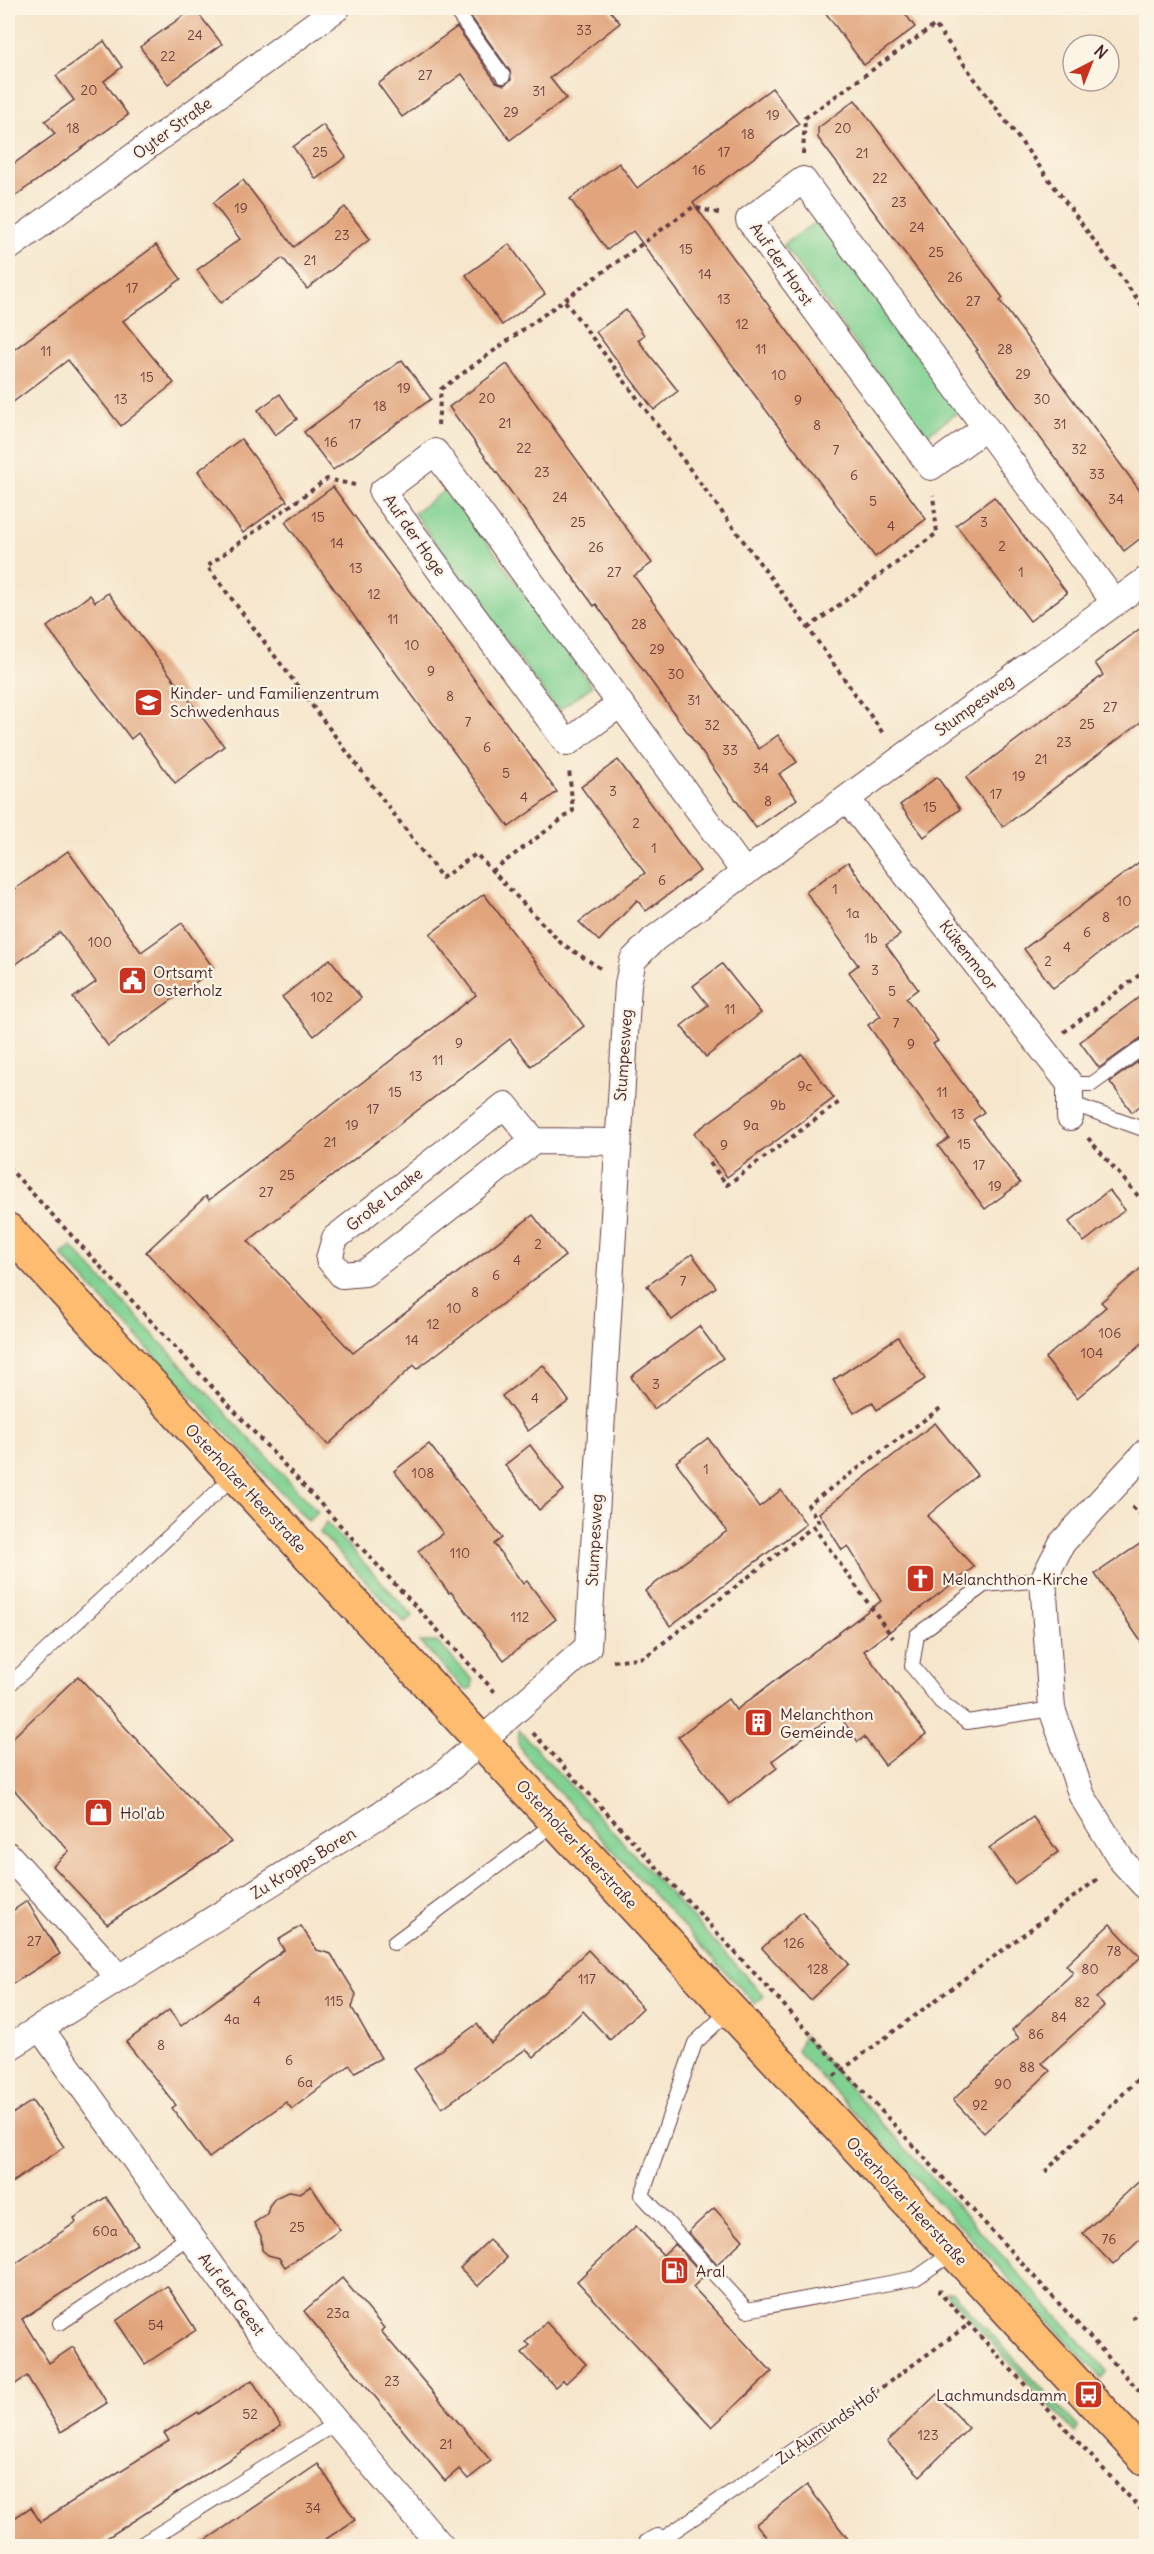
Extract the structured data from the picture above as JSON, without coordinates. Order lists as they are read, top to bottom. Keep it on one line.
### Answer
{"streets":{"main road":["Osterholzer Heerstraße"],"street":["Oyter Straße","Auf der Horst","Auf der Hoge","Stumpesweg","Kükenmoor","Große Laake","Zu Kropps Boren","Auf der Geest"],"lane":["Zu Aumunds Hof"]},"crossings":[["Stumpesweg","Kükenmoor"],["Osterholzer Heerstraße","Zu Kropps Boren"],["Osterholzer Heerstraße","Zu Aumunds Hof"],["Zu Kropps Boren","Auf der Geest"]],"places":{"school or university":["Kinder- und Familienzentrum Schwedenhaus"],"public building":["Ortsamt Osterholz"],"church":["Melanchthon-Kirche"],"building":["Melanchthon Gemeinde"],"shop":["Hol'ab"],"fuel station":["Aral"],"bus stop":["Lachmundsdamm"]},"house_numbers":["33","24","22","27","20","31","29","19","18","20","18","25","17","21","16","22","23","19","24","23","15","25","21","14","26","17","13","27","12","11","28","11","29","10","15","19","20","13","30","9","18","21","17","31","8","16","22","32","7","23","33","6","24","34","5","15","25","3","4","14","2","26","13","27","1","12","11","28","10","29","9","30","8","31","27","7","25","32","23","6","33","21","34","5","19","3","17","4","8","15","2","1","6","1","10","1a","8","6","1b","100","4","2","3","5","102","11","7","9","9","11","13","9c","15","11","9b","17","13","19","9a","21","15","9","17","25","19","27","2","4","6","7","8","10","12","106","14","104","3","4","1","108","110","112","27","126","78","128","80","117","4","115","82","84","4a","86","8","6","88","6a","90","92","25","60a","76","23a","54","23","52","123","21","34"],"north":"top right"}
